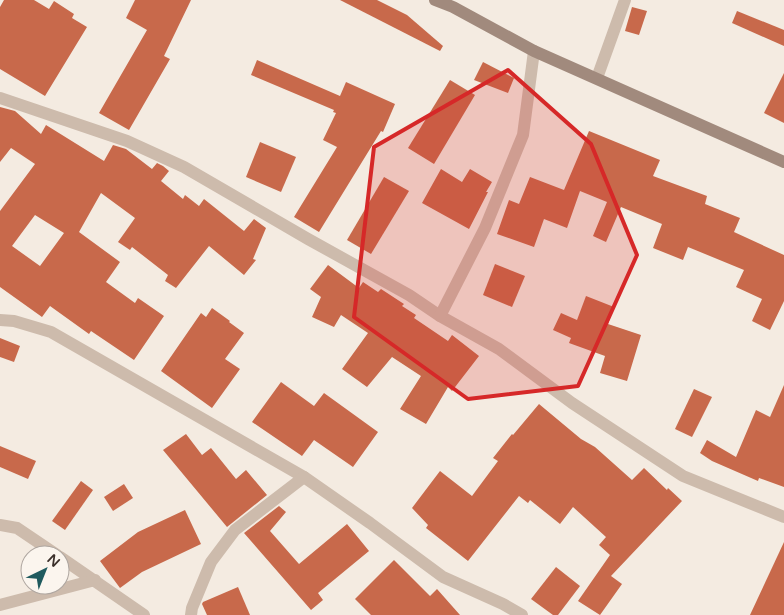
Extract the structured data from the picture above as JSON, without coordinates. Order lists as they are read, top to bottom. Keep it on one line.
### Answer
{"north":"top right"}
